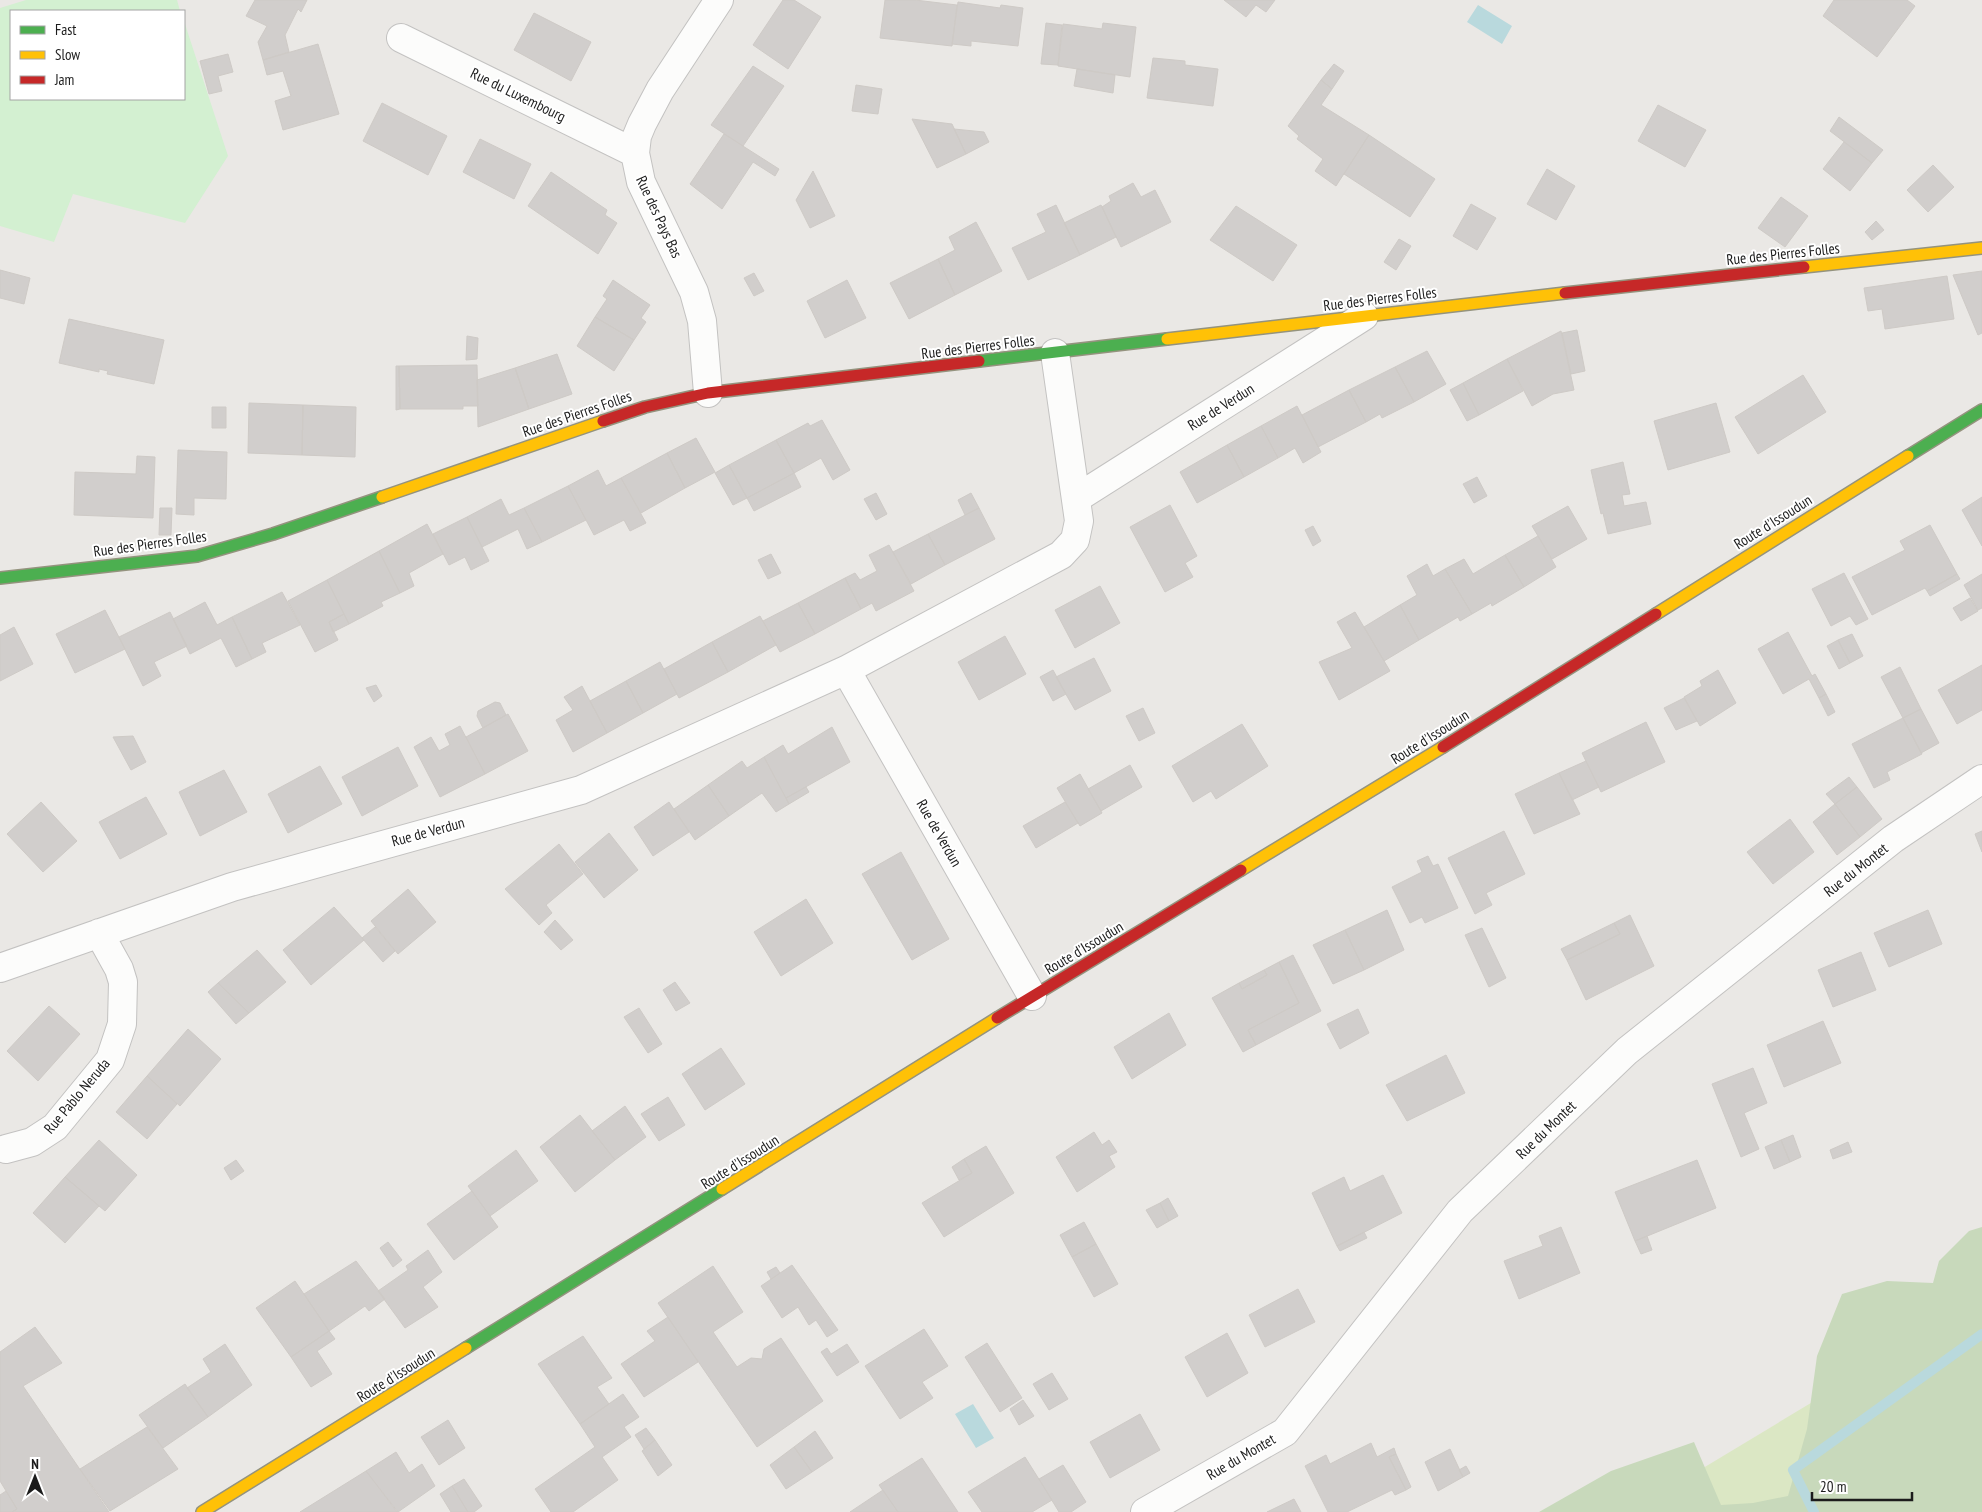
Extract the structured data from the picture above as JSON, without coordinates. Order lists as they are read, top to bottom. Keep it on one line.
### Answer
{"streets":{"main road":["Rue des Pierres Folles","Route d'Issoudun"],"street":["Rue du Luxembourg","Rue des Pays Bas","Rue de Verdun","Rue du Montet","Rue Pablo Neruda"]},"crossings":[["Rue du Luxembourg","Rue des Pays Bas"],["Rue des Pays Bas","Rue des Pierres Folles"],["Rue des Pierres Folles","Rue de Verdun"],["Rue de Verdun","Route d'Issoudun"],["Rue de Verdun","Rue Pablo Neruda"]],"legend":["Fast","Slow","Jam"],"scale_bar":"20 m","north":"top"}
